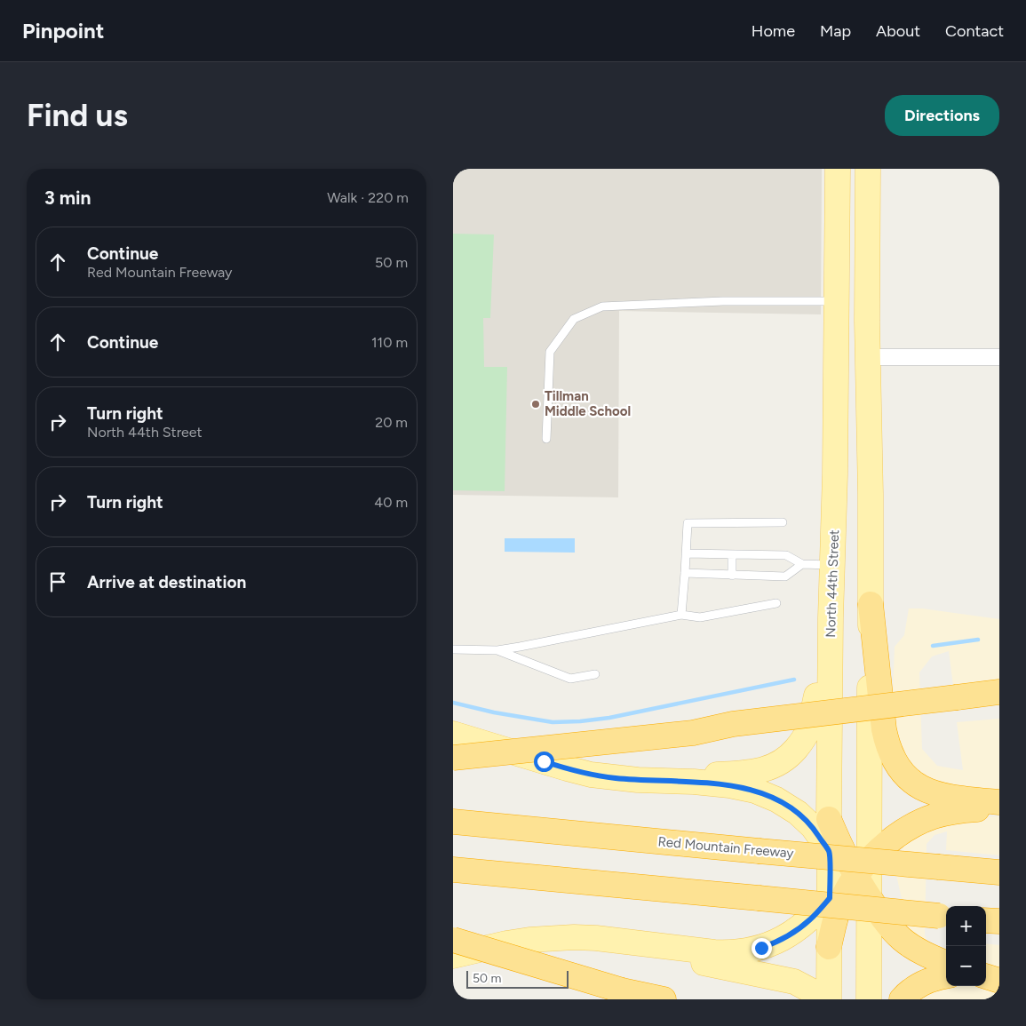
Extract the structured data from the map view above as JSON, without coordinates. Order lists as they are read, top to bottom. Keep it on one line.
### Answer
{"streets":{"highway":["Red Mountain Freeway"],"main road":["North 44th Street"]},"places":["Tillman Middle School"],"scale_bar":"50 m","page":{"header":"Pinpoint","nav":["Home","Map","About","Contact"],"buttons":"Directions","title":"Find us","heading":["3 min","Walk · 220 m"],"list":[["Continue","Red Mountain Freeway","50 m"],["Continue","110 m"],["Turn right","North 44th Street","20 m"],["Turn right","40 m"],"Arrive at destination"],"map_buttons":["+","−"],"scale":"50 m"}}
